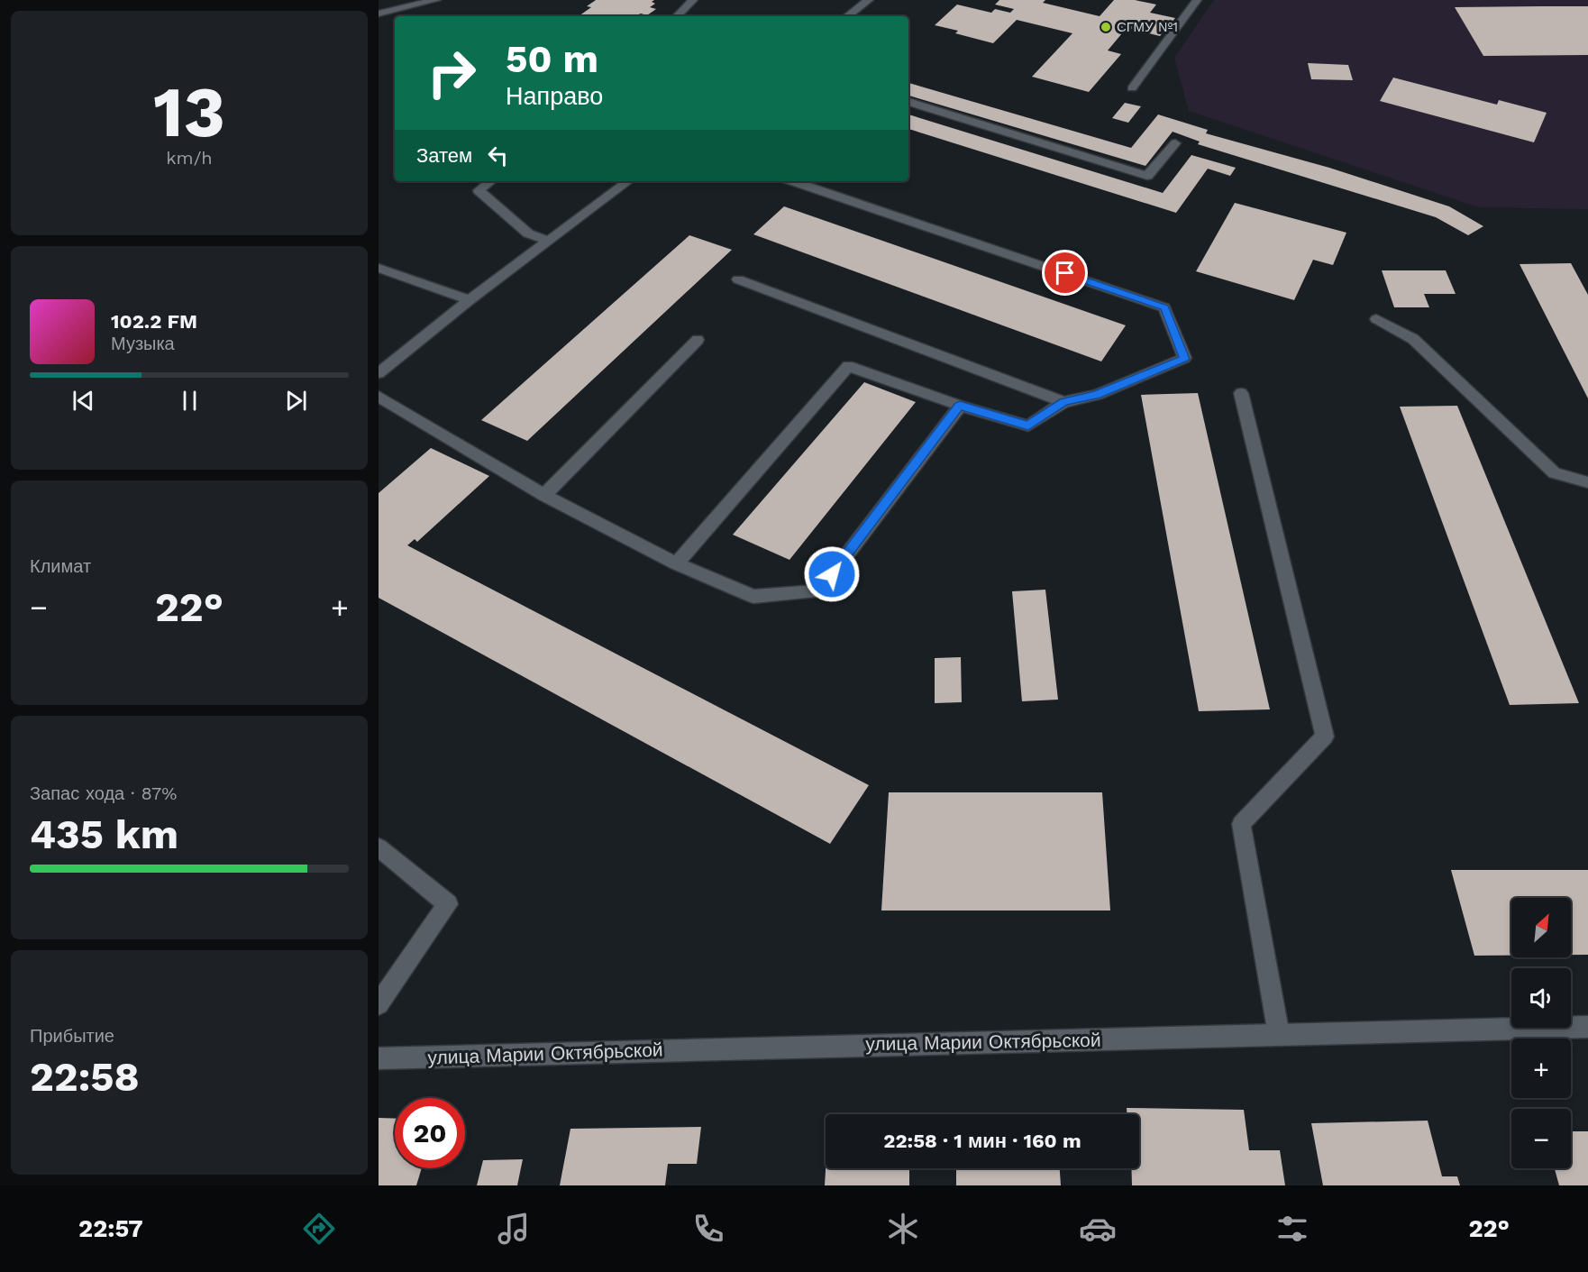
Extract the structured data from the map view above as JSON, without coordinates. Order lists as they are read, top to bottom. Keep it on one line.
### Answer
{"streets":{"street":["улица Марии Октябрьской"]},"places":["СГМУ №1"],"north":"top right","page":{"tile":[["13","km/h"],"Климат",["Запас хода · 87%","435 km"],["Прибытие","22:58"]],"turn":["50 m","Направо"],"then":"Затем","song":["102.2 FM","Музыка"],"heat":["−","22°","+"],"map_buttons":["+","−"],"limit":"20","trip":"22:58 · 1 мин · 160 m","tabs":["22:57","22°"]}}
